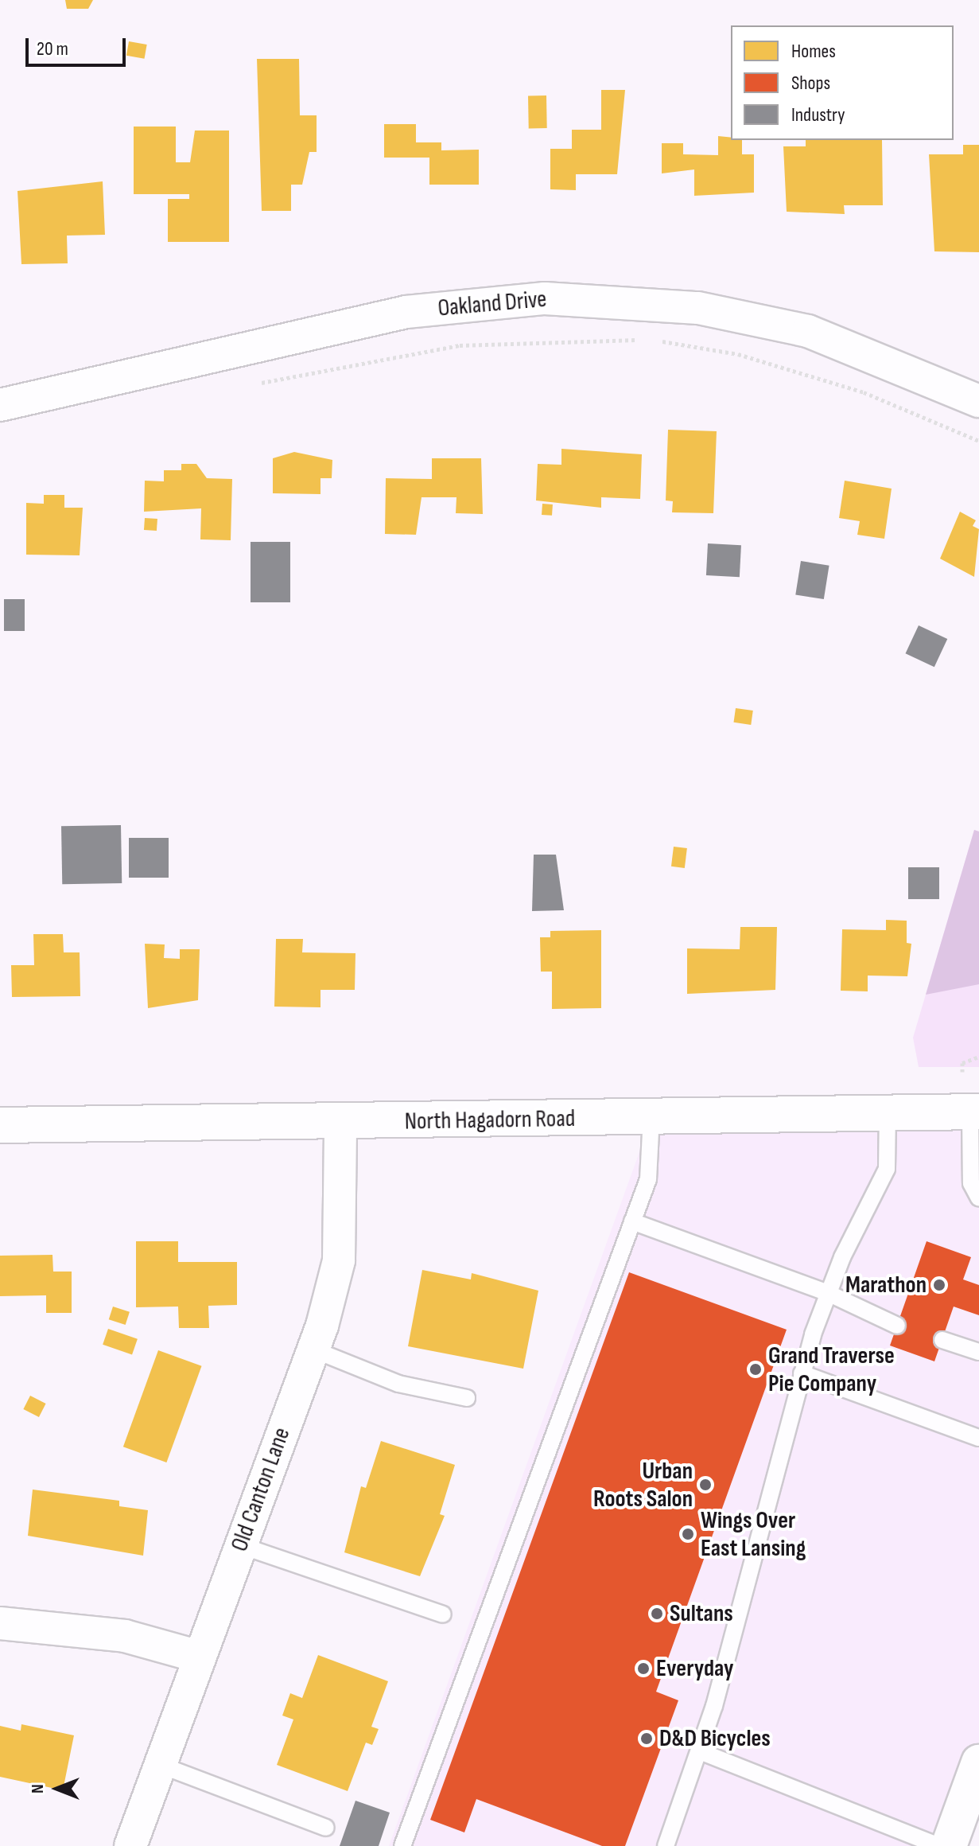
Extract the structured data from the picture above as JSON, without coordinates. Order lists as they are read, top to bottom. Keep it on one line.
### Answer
{"streets":{"street":["Oakland Drive","North Hagadorn Road","Old Canton Lane"]},"crossings":[["North Hagadorn Road","Old Canton Lane"]],"places":["Marathon","Grand Traverse Pie Company","Urban Roots Salon","Wings Over East Lansing","Sultans","Everyday","D&D Bicycles"],"legend":["Homes","Shops","Industry"],"scale_bar":"20 m","north":"left"}
